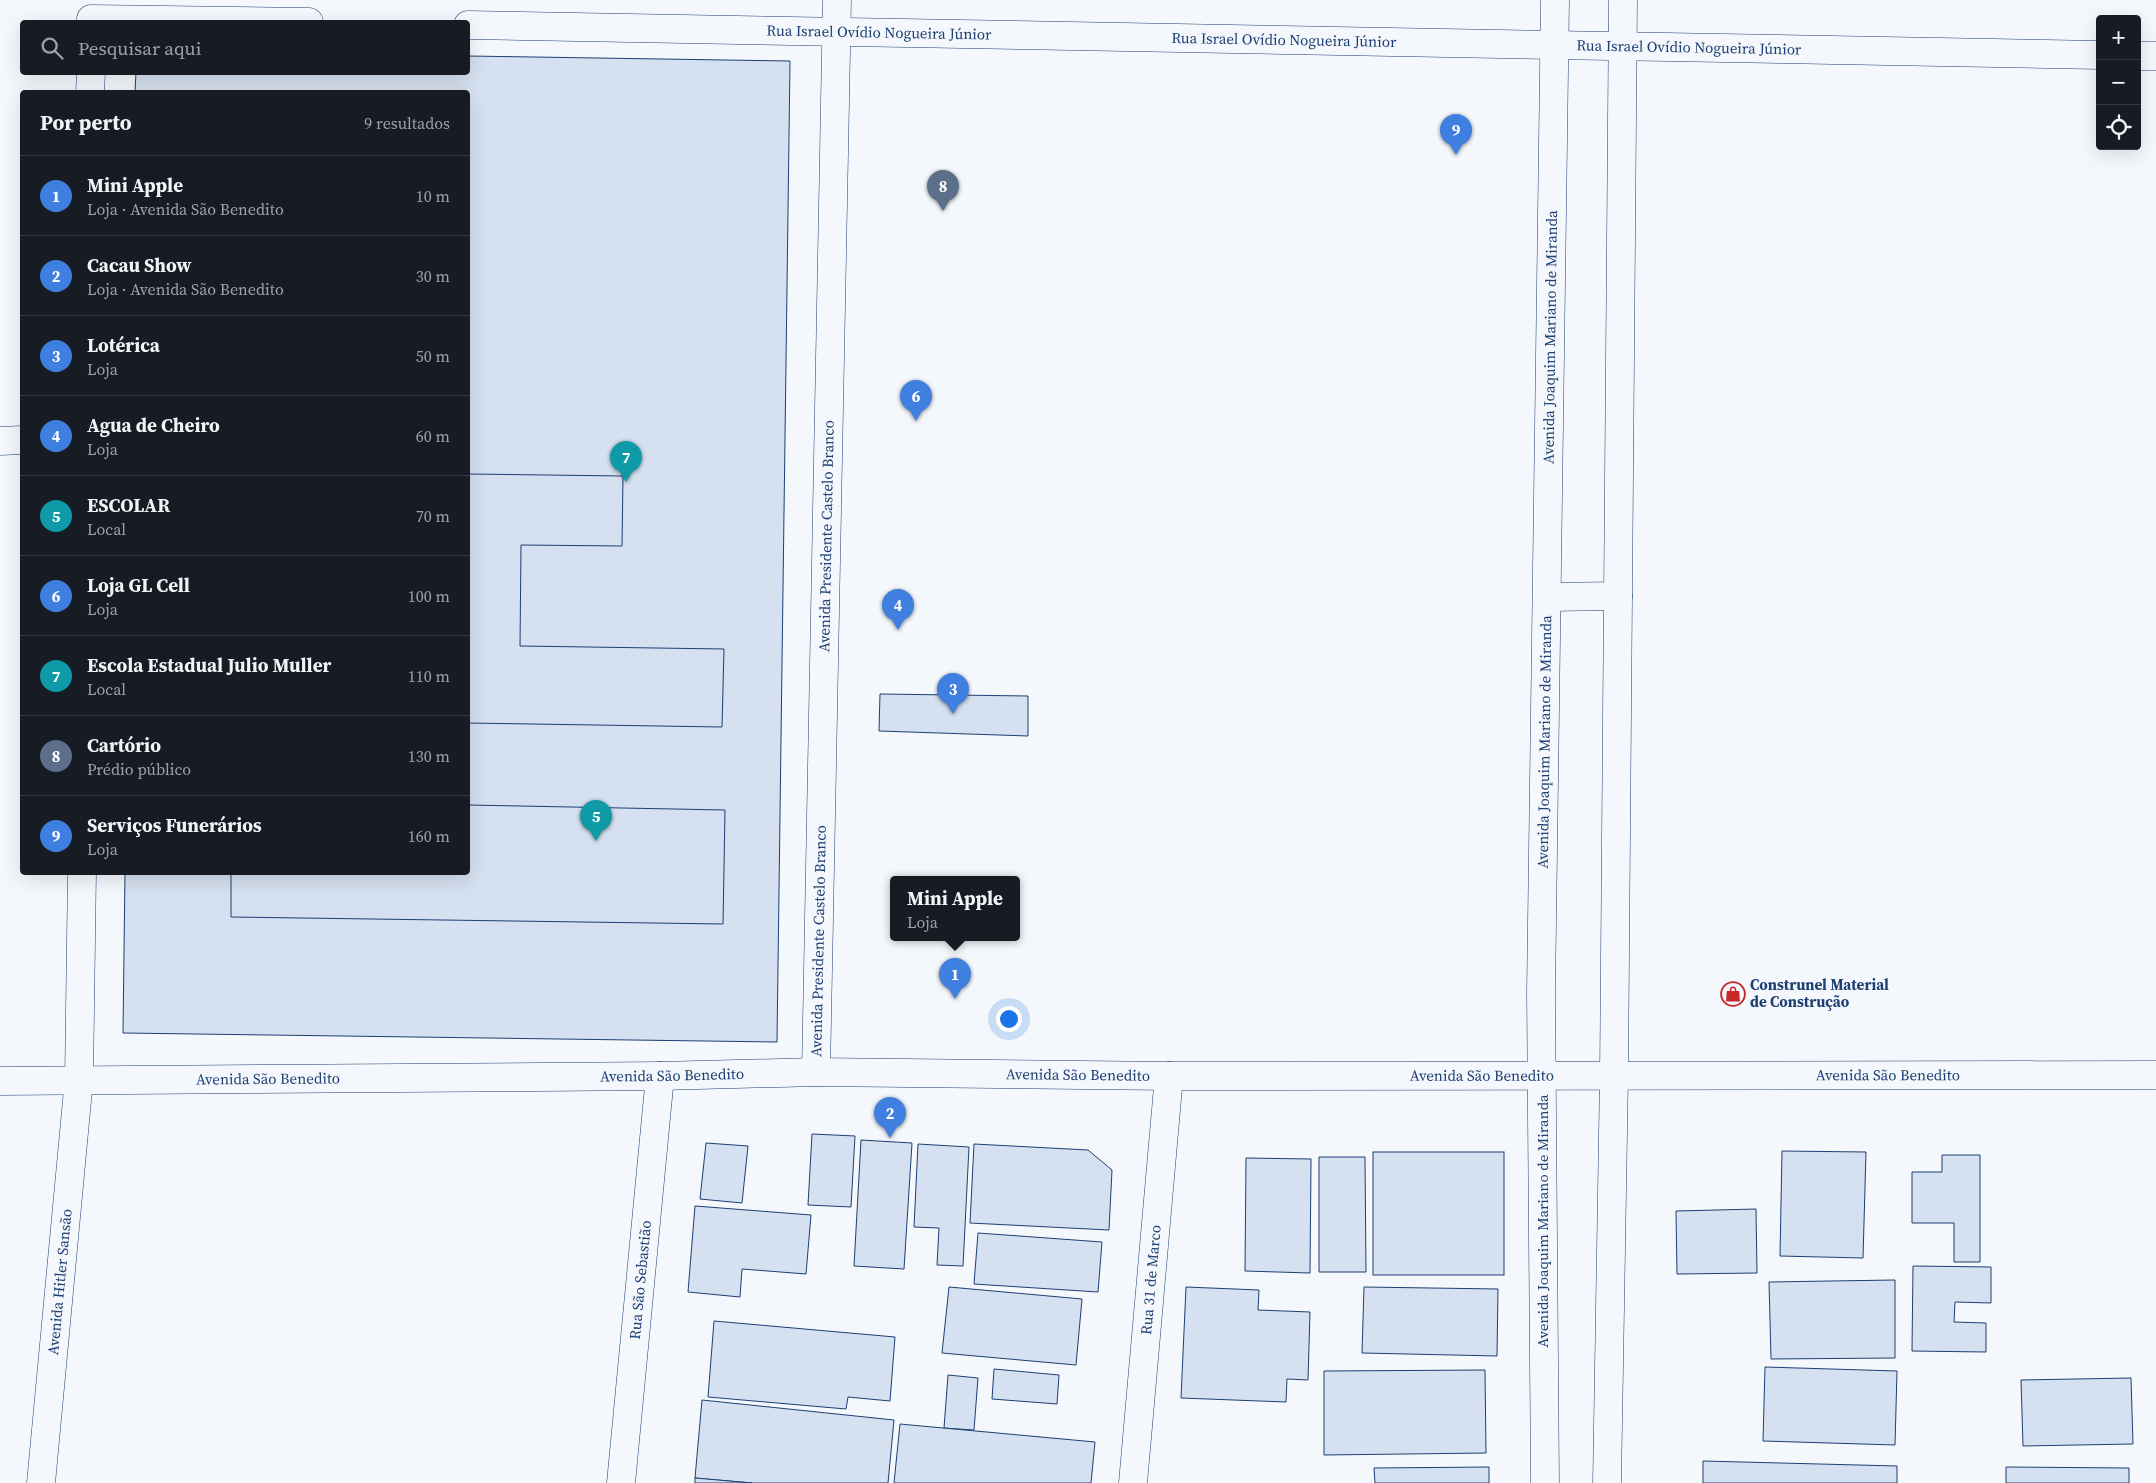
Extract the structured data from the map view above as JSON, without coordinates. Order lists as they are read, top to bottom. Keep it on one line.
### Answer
{"streets":{"street":["Rua Israel Ovídio Nogueira Júnior","Avenida Joaquim Mariano de Miranda","Avenida Presidente Castelo Branco","Avenida São Benedito","Rua São Sebastião","Rua 31 de Marco","Avenida Hitler Sansão"]},"crossings":[["Rua Israel Ovídio Nogueira Júnior","Avenida Joaquim Mariano de Miranda"],["Rua Israel Ovídio Nogueira Júnior","Avenida Presidente Castelo Branco"],["Avenida Joaquim Mariano de Miranda","Avenida São Benedito"],["Avenida Presidente Castelo Branco","Avenida São Benedito"],["Avenida São Benedito","Rua São Sebastião"],["Avenida São Benedito","Rua 31 de Marco"],["Avenida São Benedito","Avenida Hitler Sansão"]],"places":{"shop":["Construnel Material de Construção"]},"page":{"map_buttons":["+","−"],"search":"Pesquisar aqui","heading":["Por perto","9 resultados"],"pins":["9","8","6","7","4","3","5","1","2"],"list":[{"mark":"1","name":"Mini Apple","note":"Loja · Avenida São Benedito","value":"10 m"},{"mark":"2","name":"Cacau Show","note":"Loja · Avenida São Benedito","value":"30 m"},{"mark":"3","name":"Lotérica","note":"Loja","value":"50 m"},{"mark":"4","name":"Agua de Cheiro","note":"Loja","value":"60 m"},{"mark":"5","name":"ESCOLAR","note":"Local","value":"70 m"},{"mark":"6","name":"Loja GL Cell","note":"Loja","value":"100 m"},{"mark":"7","name":"Escola Estadual Julio Muller","note":"Local","value":"110 m"},{"mark":"8","name":"Cartório","note":"Prédio público","value":"130 m"},{"mark":"9","name":"Serviços Funerários","note":"Loja","value":"160 m"}],"popup":["Mini Apple","Loja"]}}
